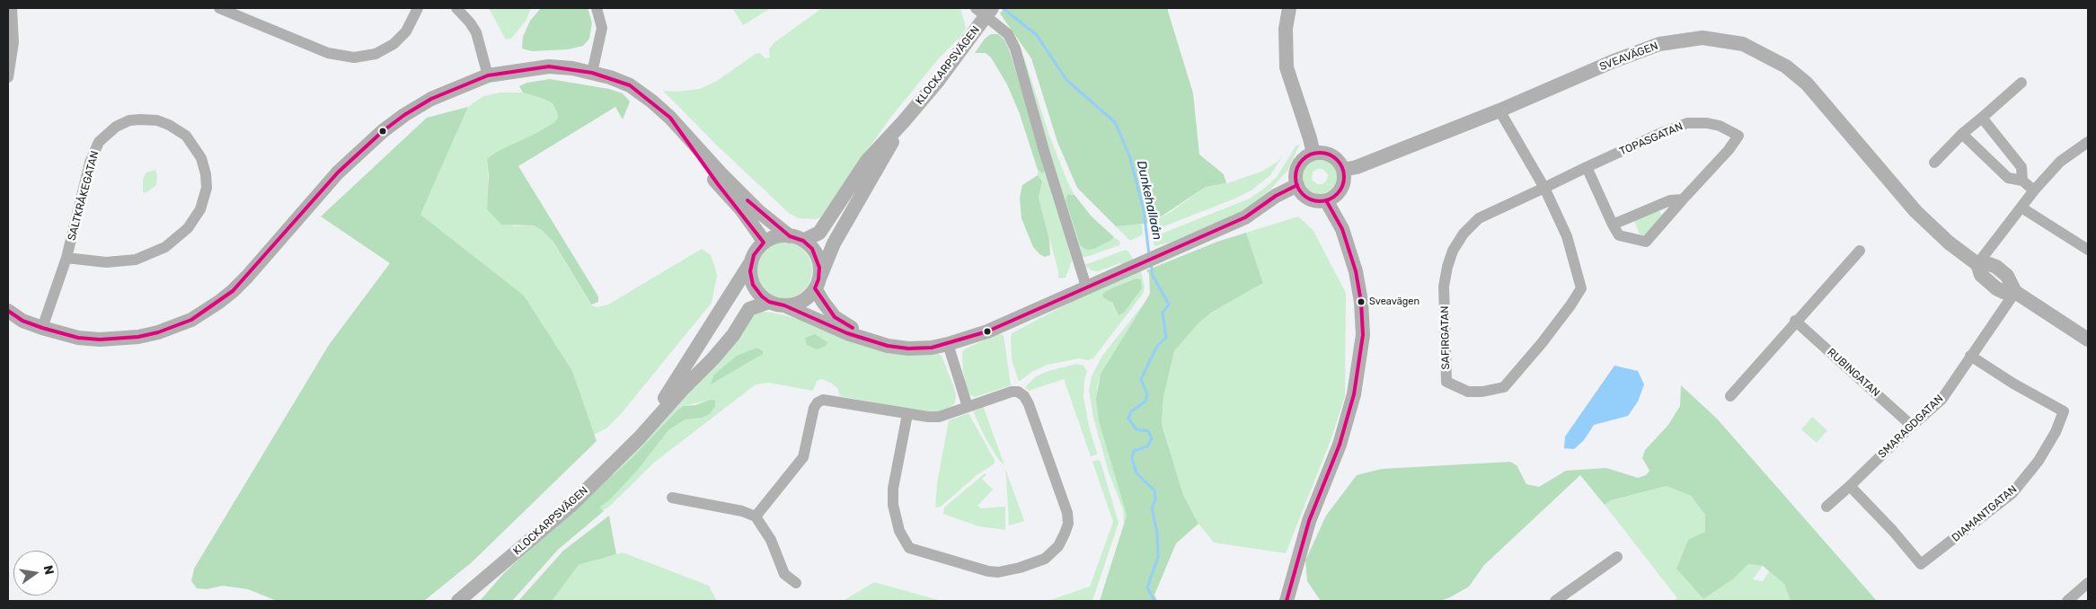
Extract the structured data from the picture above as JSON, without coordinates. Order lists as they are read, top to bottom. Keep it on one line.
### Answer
{"streets":{"street":["SVEAVÄGEN","KLOCKARPSVÄGEN","TOPASGATAN","SALTKRÅKEGATAN","SAFIRGATAN","RUBINGATAN","SMARAGDGATAN","DIAMANTGATAN"]},"crossings":[["SVEAVÄGEN","SAFIRGATAN"],["SVEAVÄGEN","SMARAGDGATAN"],["TOPASGATAN","SAFIRGATAN"],["RUBINGATAN","SMARAGDGATAN"],["SMARAGDGATAN","DIAMANTGATAN"]],"water":["Dunkehallaån"],"places":["Sveavägen"],"north":"right"}
